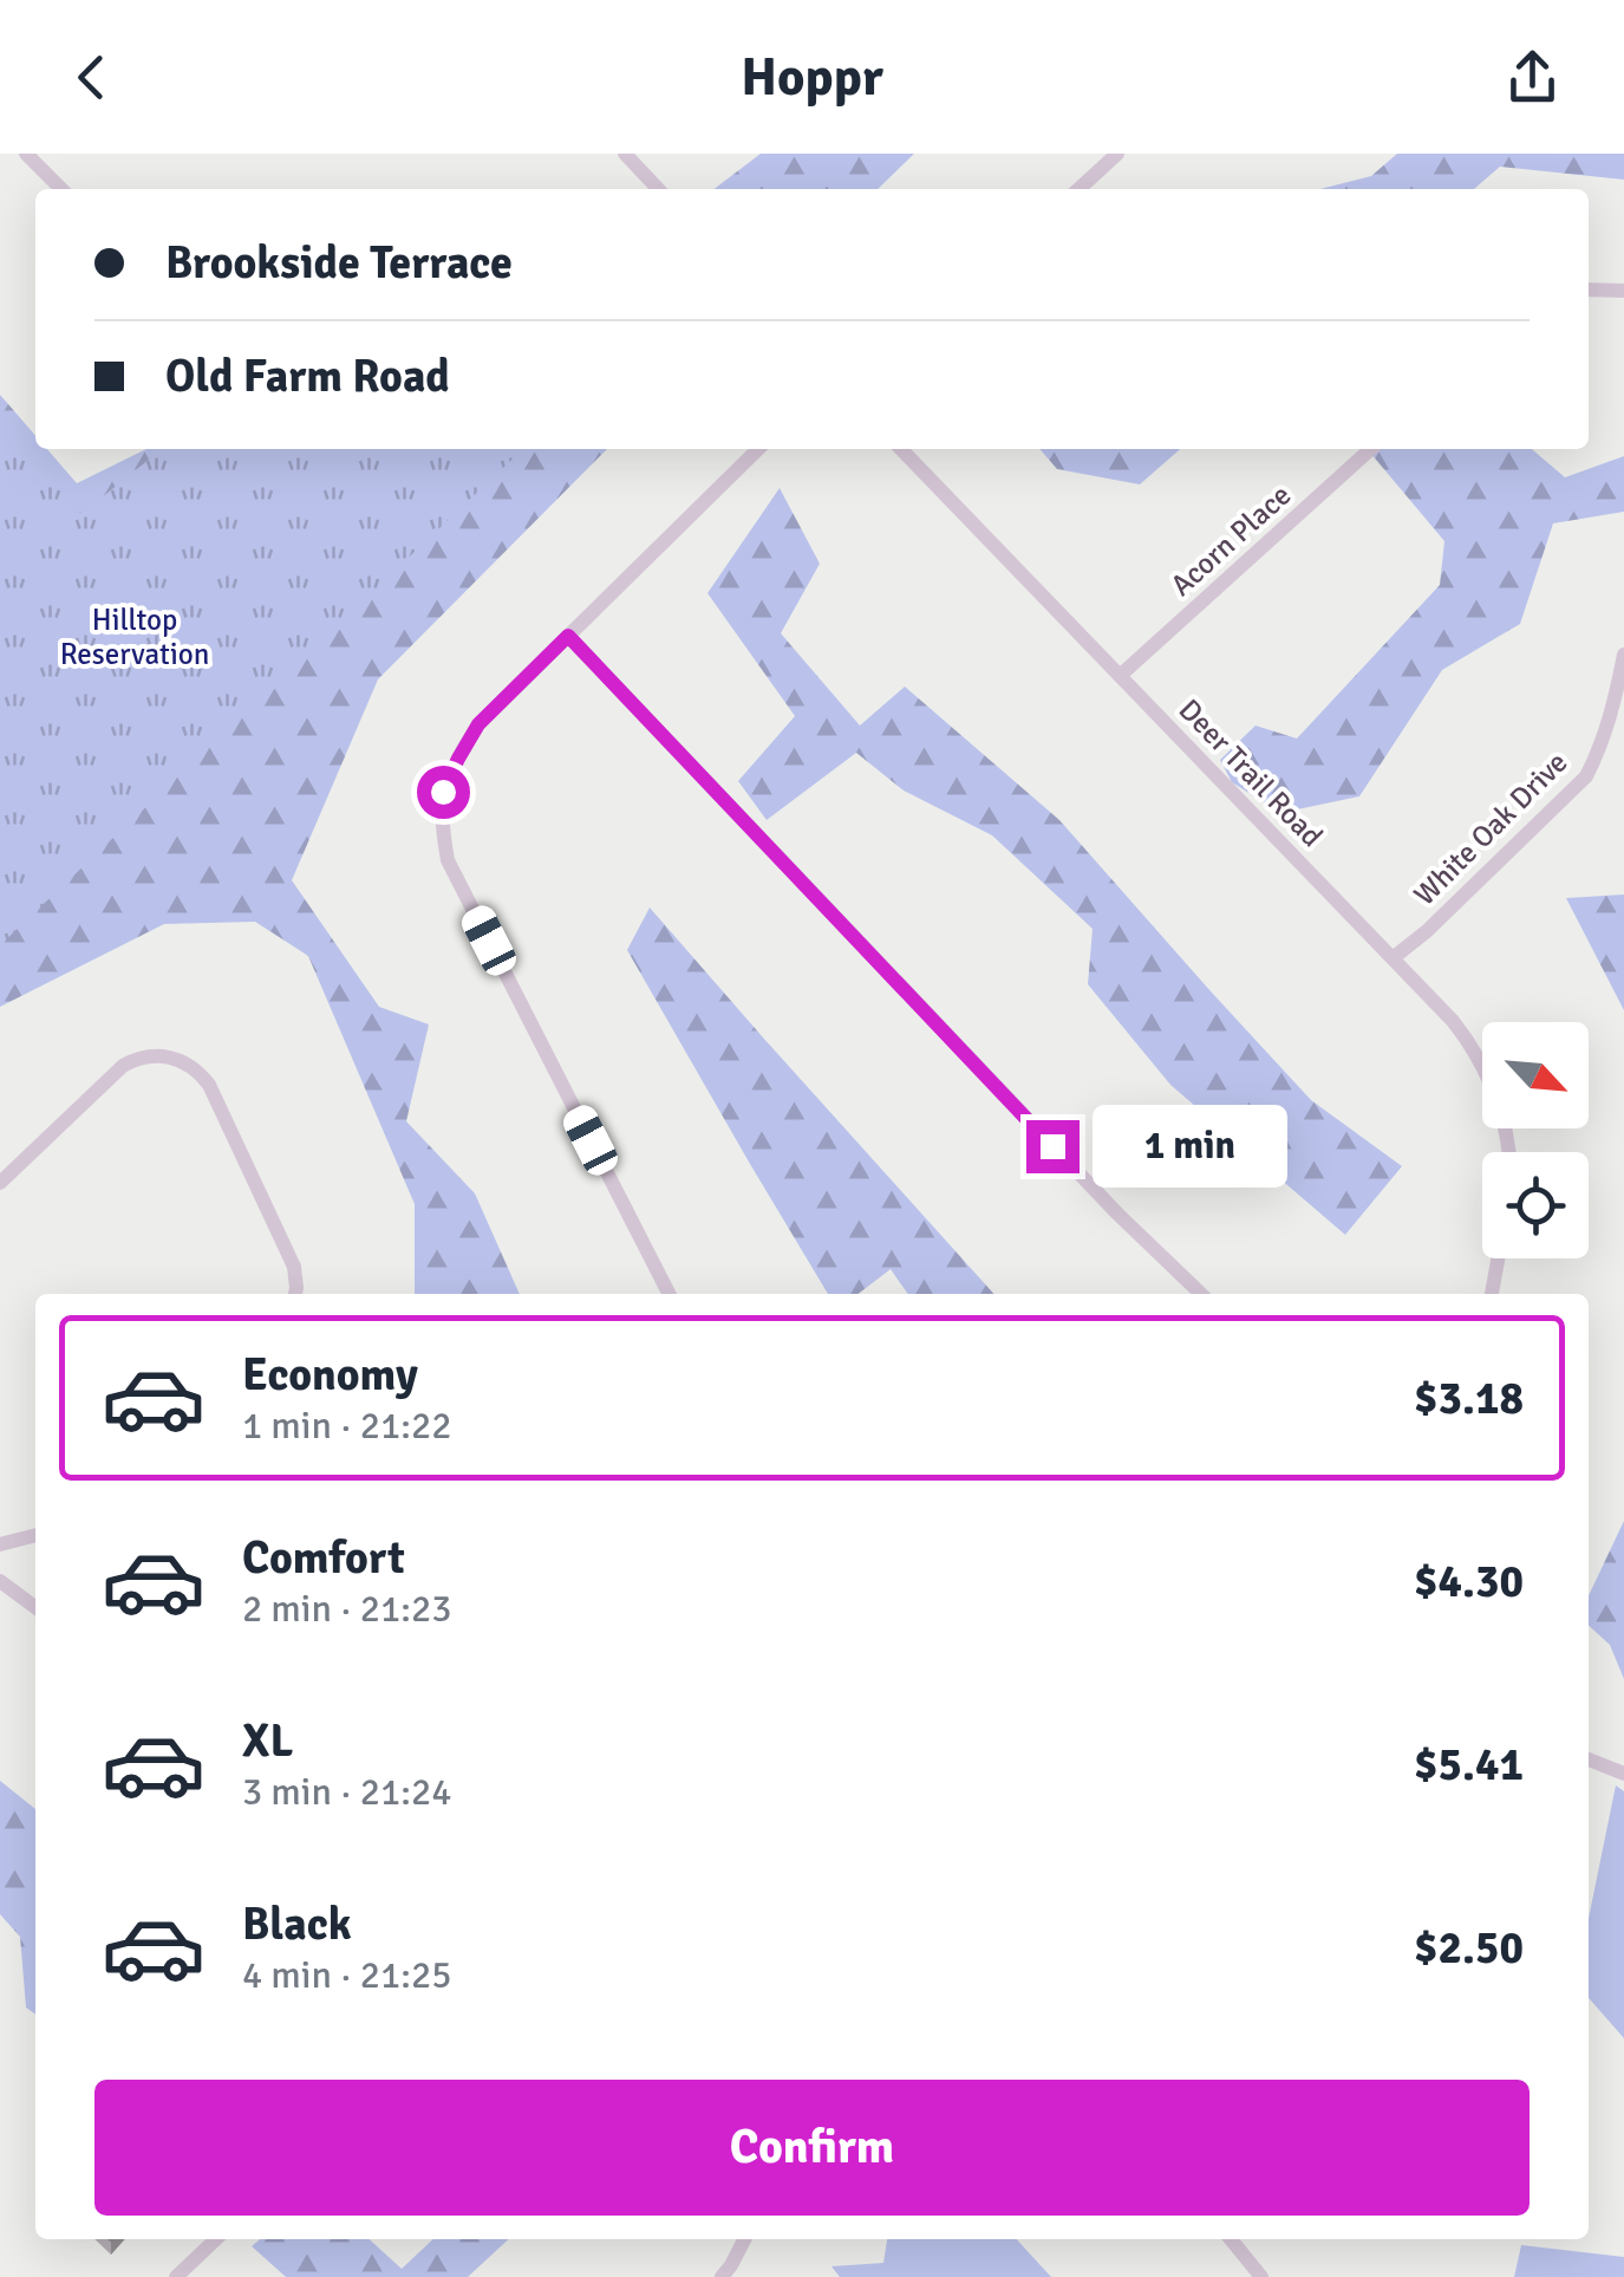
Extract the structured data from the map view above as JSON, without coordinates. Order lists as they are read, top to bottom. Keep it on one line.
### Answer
{"streets":{"street":["Acorn Place","Deer Trail Road","White Oak Drive"]},"crossings":[["Acorn Place","Deer Trail Road"],["Deer Trail Road","White Oak Drive"]],"parks":["Hilltop Reservation"],"north":"bottom right","page":{"header":"Hoppr","banner":["Brookside Terrace","Old Farm Road"],"bubble":"1 min","list":[{"name":"Economy","note":"1 min · 21:22","value":"$3.18"},{"name":"Comfort","note":"2 min · 21:23","value":"$4.30"},{"name":"XL","note":"3 min · 21:24","value":"$5.41"},{"name":"Black","note":"4 min · 21:25","value":"$2.50"}],"buttons":"Confirm"}}
